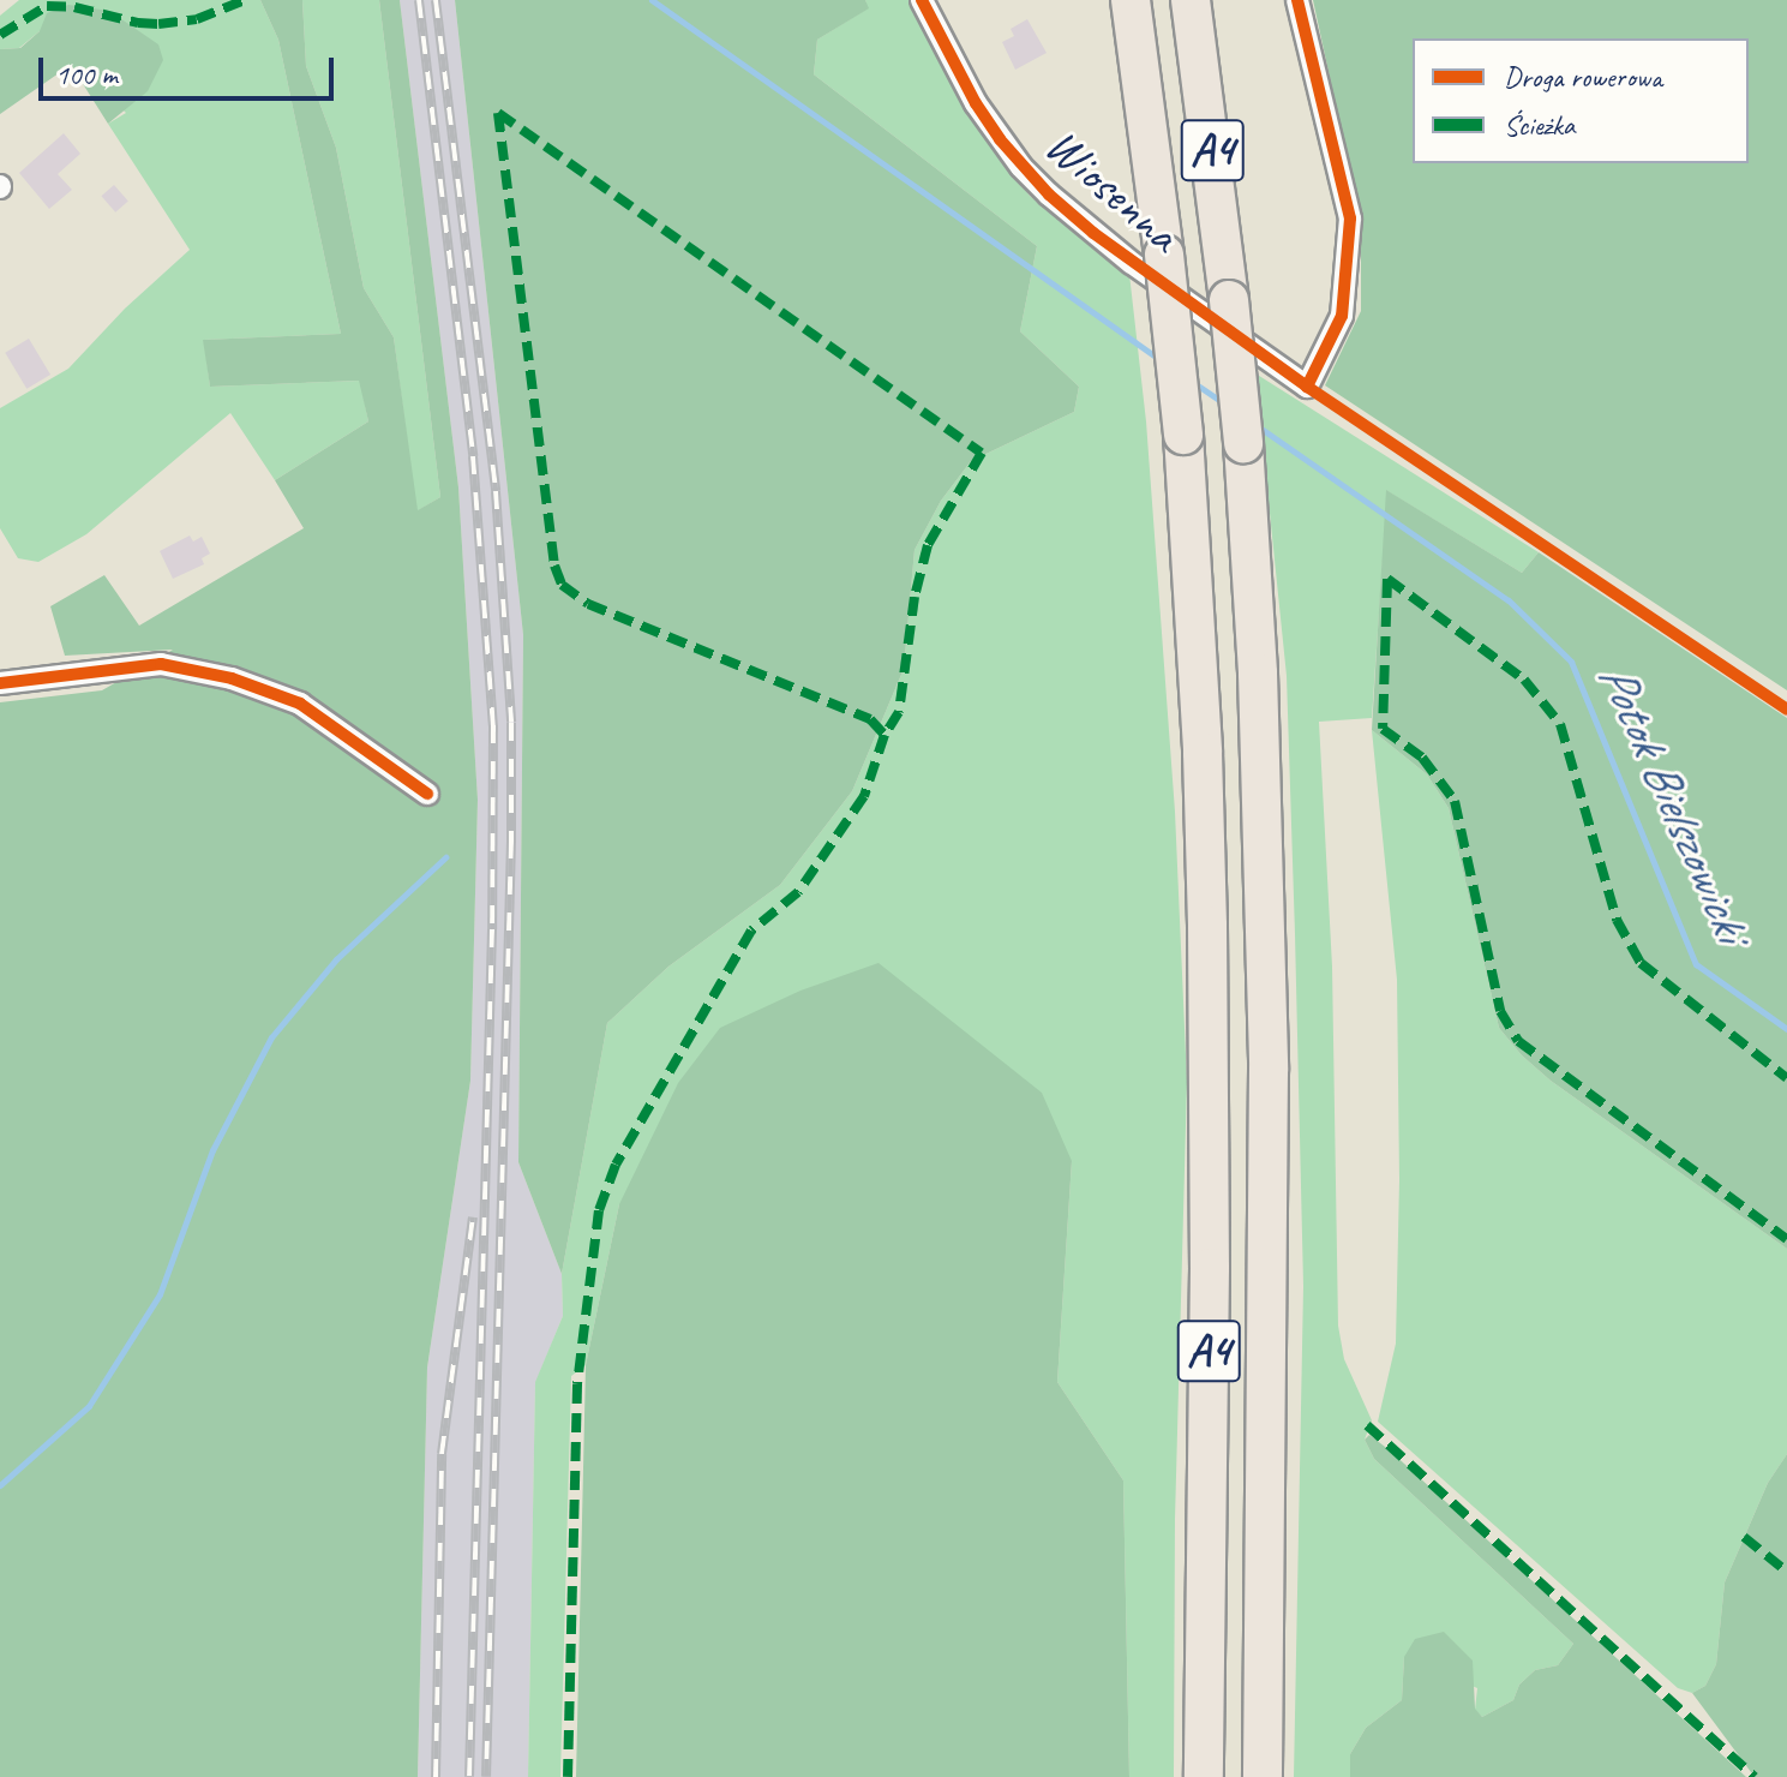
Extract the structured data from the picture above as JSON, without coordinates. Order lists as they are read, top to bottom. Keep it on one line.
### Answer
{"streets":{"highway":["A4"],"street":["Wiosenna"]},"water":["Potok Bielszowicki"],"legend":["Droga rowerowa","Ścieżka"],"scale_bar":"100 m"}
